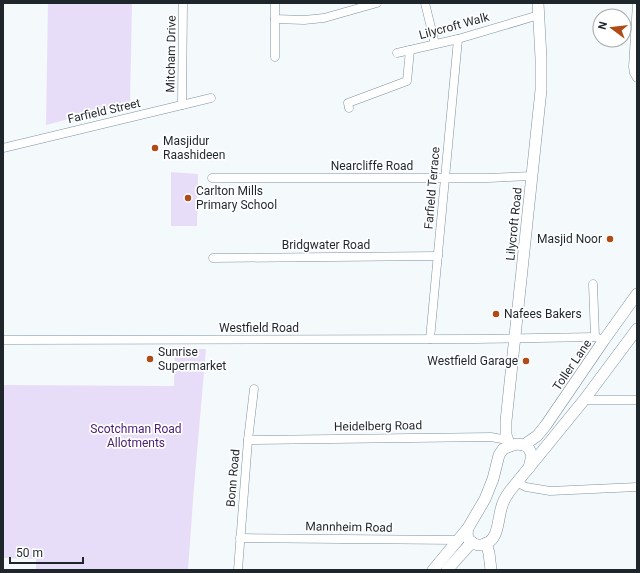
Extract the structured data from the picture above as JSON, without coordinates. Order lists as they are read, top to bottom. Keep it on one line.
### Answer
{"streets":{"main road":["Lilycroft Road","Toller Lane"],"street":["Lilycroft Walk","Mitcham Drive","Farfield Street","Nearcliffe Road","Farfield Terrace","Bridgwater Road","Westfield Road","Heidelberg Road","Bonn Road","Mannheim Road"]},"crossings":[["Lilycroft Walk","Farfield Terrace"],["Lilycroft Walk","Lilycroft Road"],["Mitcham Drive","Farfield Street"],["Nearcliffe Road","Farfield Terrace"],["Nearcliffe Road","Lilycroft Road"],["Farfield Terrace","Bridgwater Road"],["Farfield Terrace","Westfield Road"],["Lilycroft Road","Westfield Road"],["Lilycroft Road","Heidelberg Road"],["Westfield Road","Toller Lane"],["Heidelberg Road","Bonn Road"],["Bonn Road","Mannheim Road"]],"parks":["Scotchman Road Allotments"],"places":["Masjidur Raashideen","Carlton Mills Primary School","Masjid Noor","Nafees Bakers","Sunrise Supermarket","Westfield Garage"],"scale_bar":"50 m","north":"left"}
